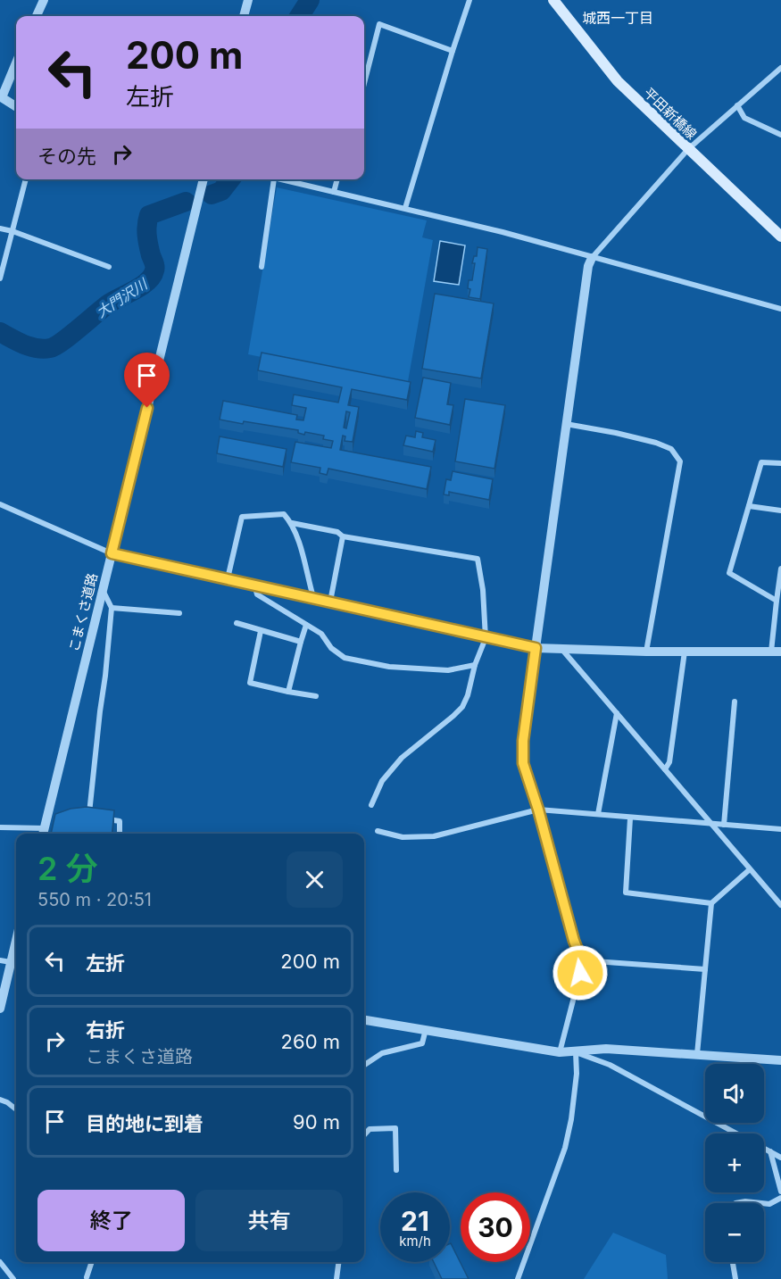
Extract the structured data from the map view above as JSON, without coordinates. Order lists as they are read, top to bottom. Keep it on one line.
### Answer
{"streets":{"main road":["平田新橋線"],"street":["こまくさ道路"]},"districts":["城西一丁目"],"water":["大門沢川"],"page":{"turn":["200 m","左折"],"then":"その先","heading":["2 分","550 m · 20:51"],"list":[{"name":"左折","value":"200 m"},{"name":"右折","note":"こまくさ道路","value":"260 m"},{"name":"目的地に到着","value":"90 m"}],"map_buttons":["+","−"],"buttons":["終了","共有"],"speed":"21 km/h","limit":"30"}}
